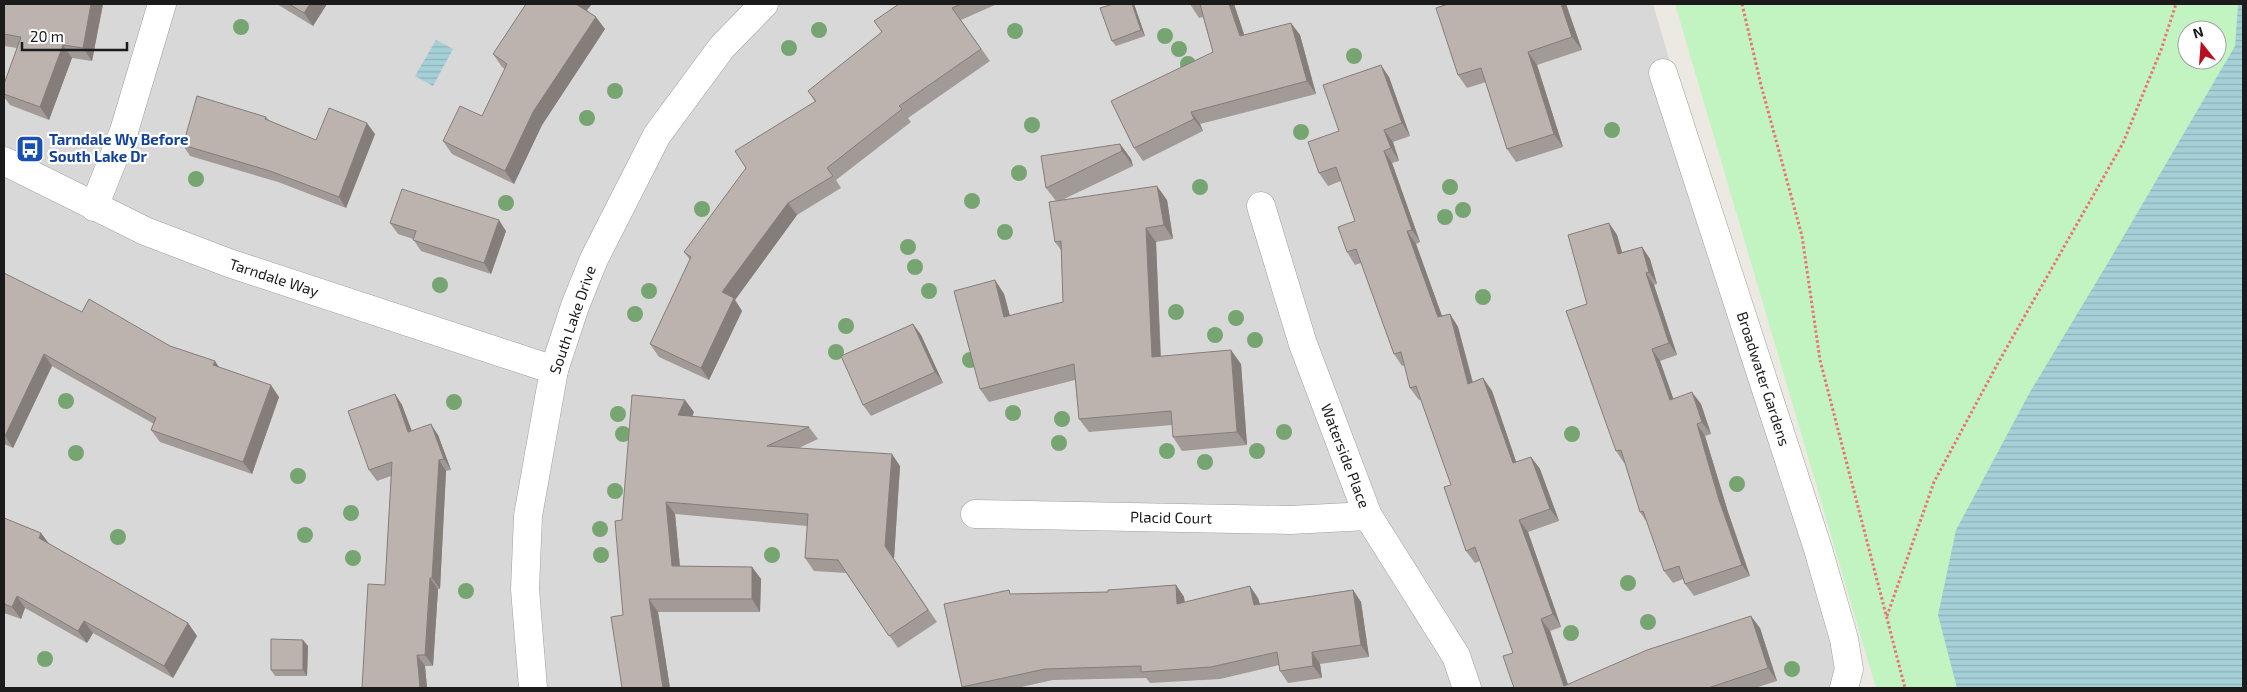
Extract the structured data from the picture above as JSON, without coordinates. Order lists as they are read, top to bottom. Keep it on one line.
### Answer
{"streets":{"street":["Tarndale Way","South Lake Drive","Broadwater Gardens","Waterside Place","Placid Court"]},"crossings":[["Tarndale Way","South Lake Drive"],["Waterside Place","Placid Court"]],"places":{"bus stop":["Tarndale Wy Before South Lake Dr"]},"scale_bar":"20 m","north":"top"}
